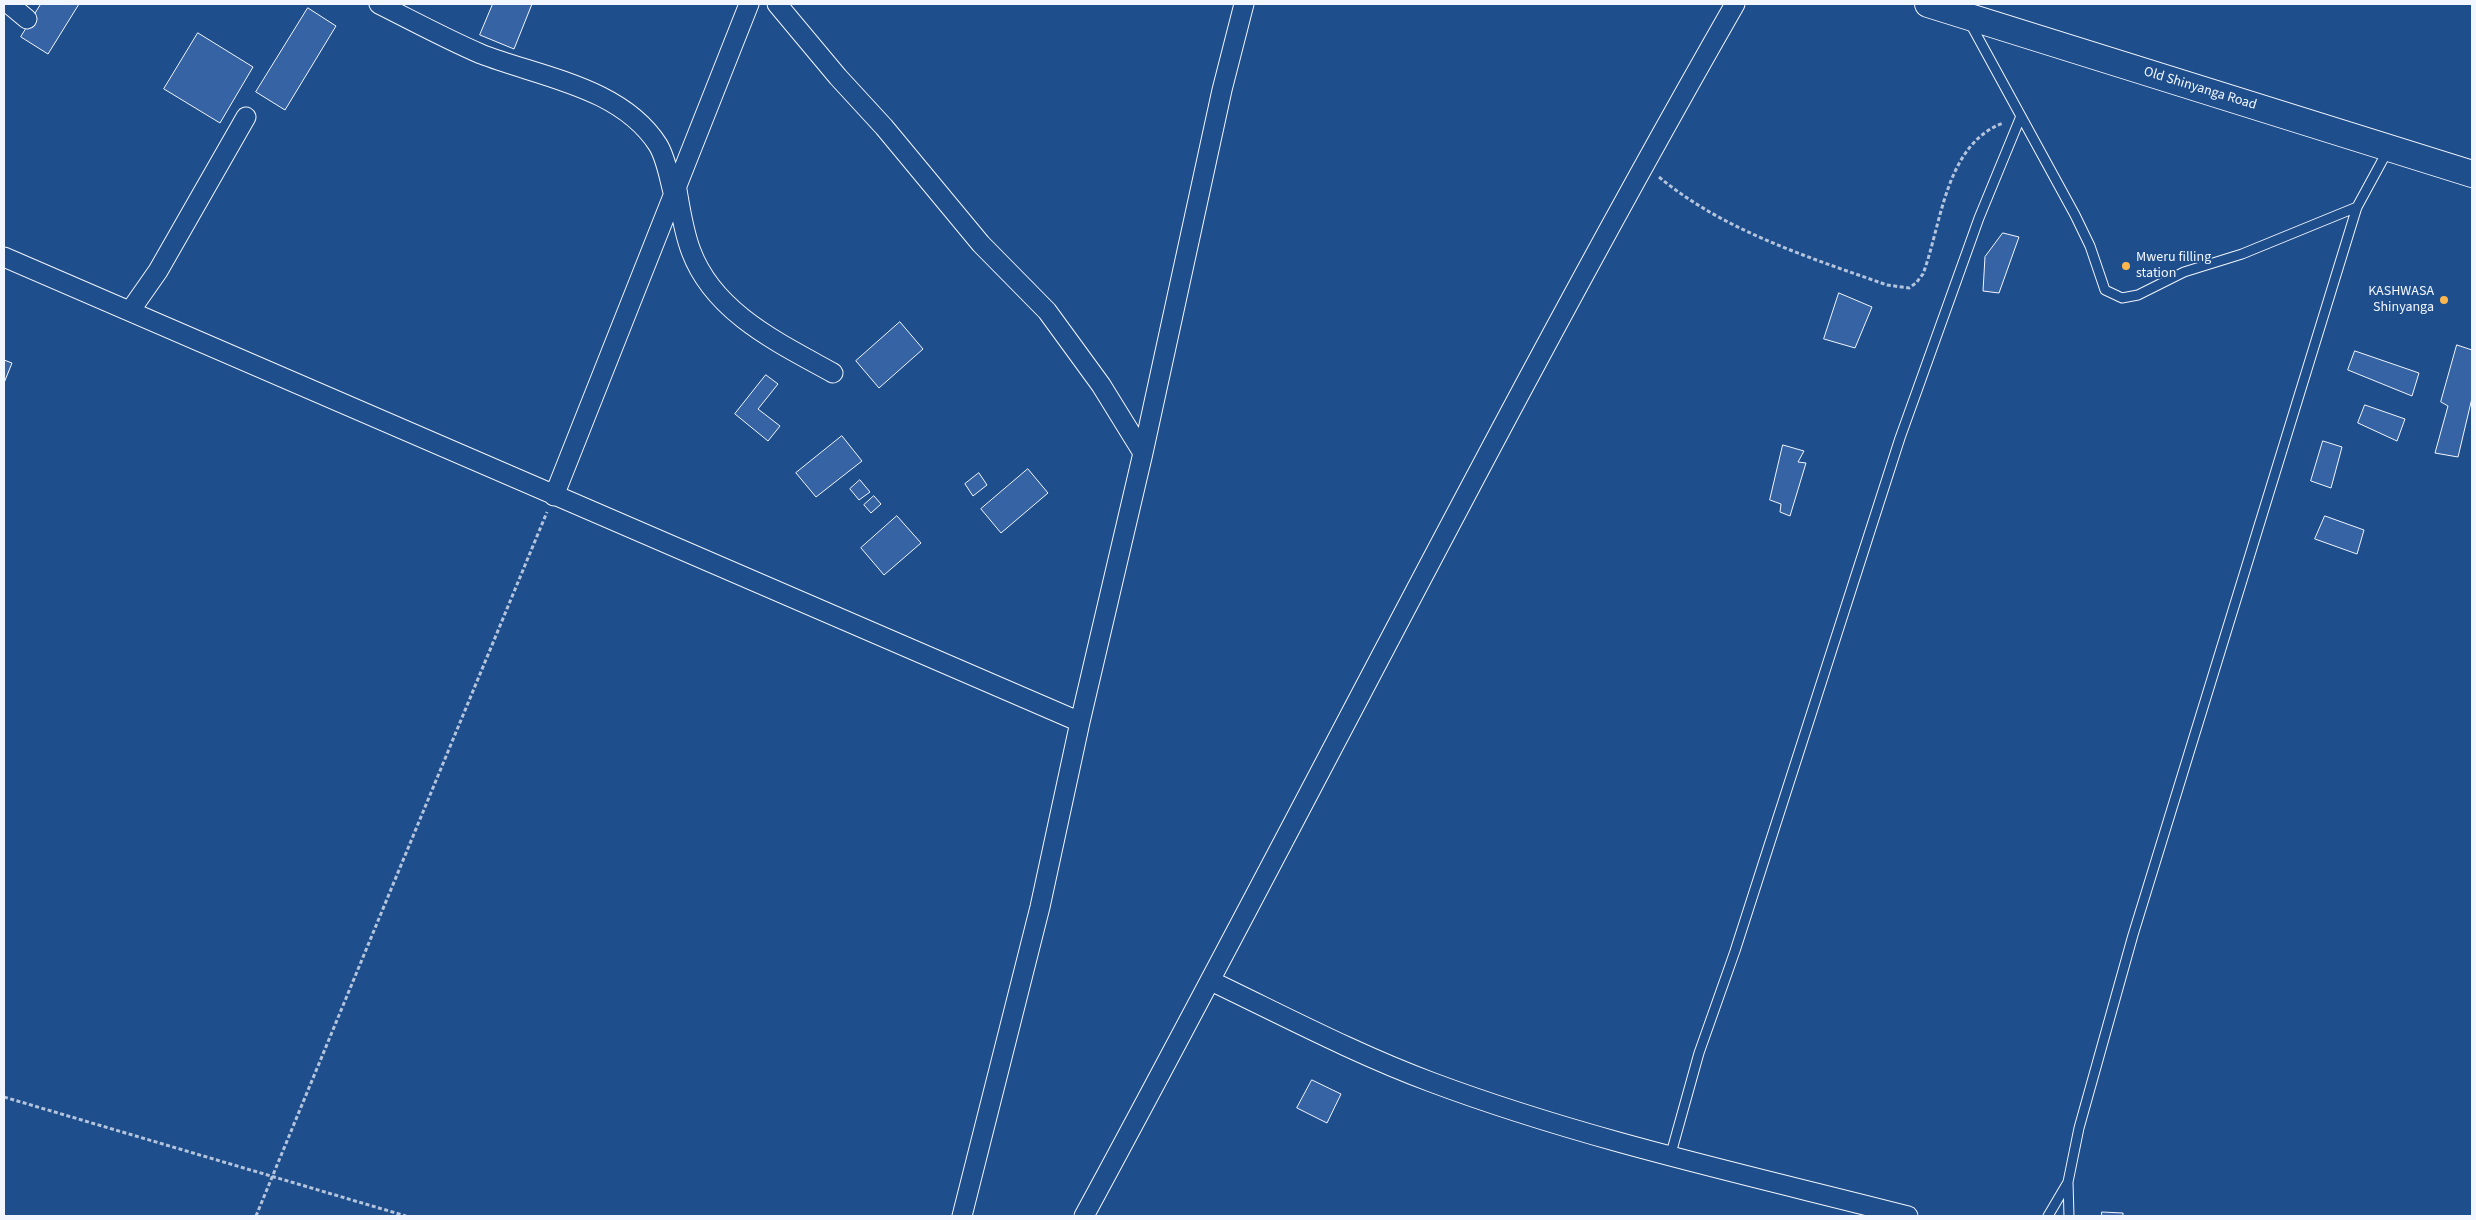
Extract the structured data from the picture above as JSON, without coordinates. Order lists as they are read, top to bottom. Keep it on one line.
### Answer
{"streets":{"main road":["Old Shinyanga Road"]},"places":["Mweru filling station","KASHWASA Shinyanga"]}
